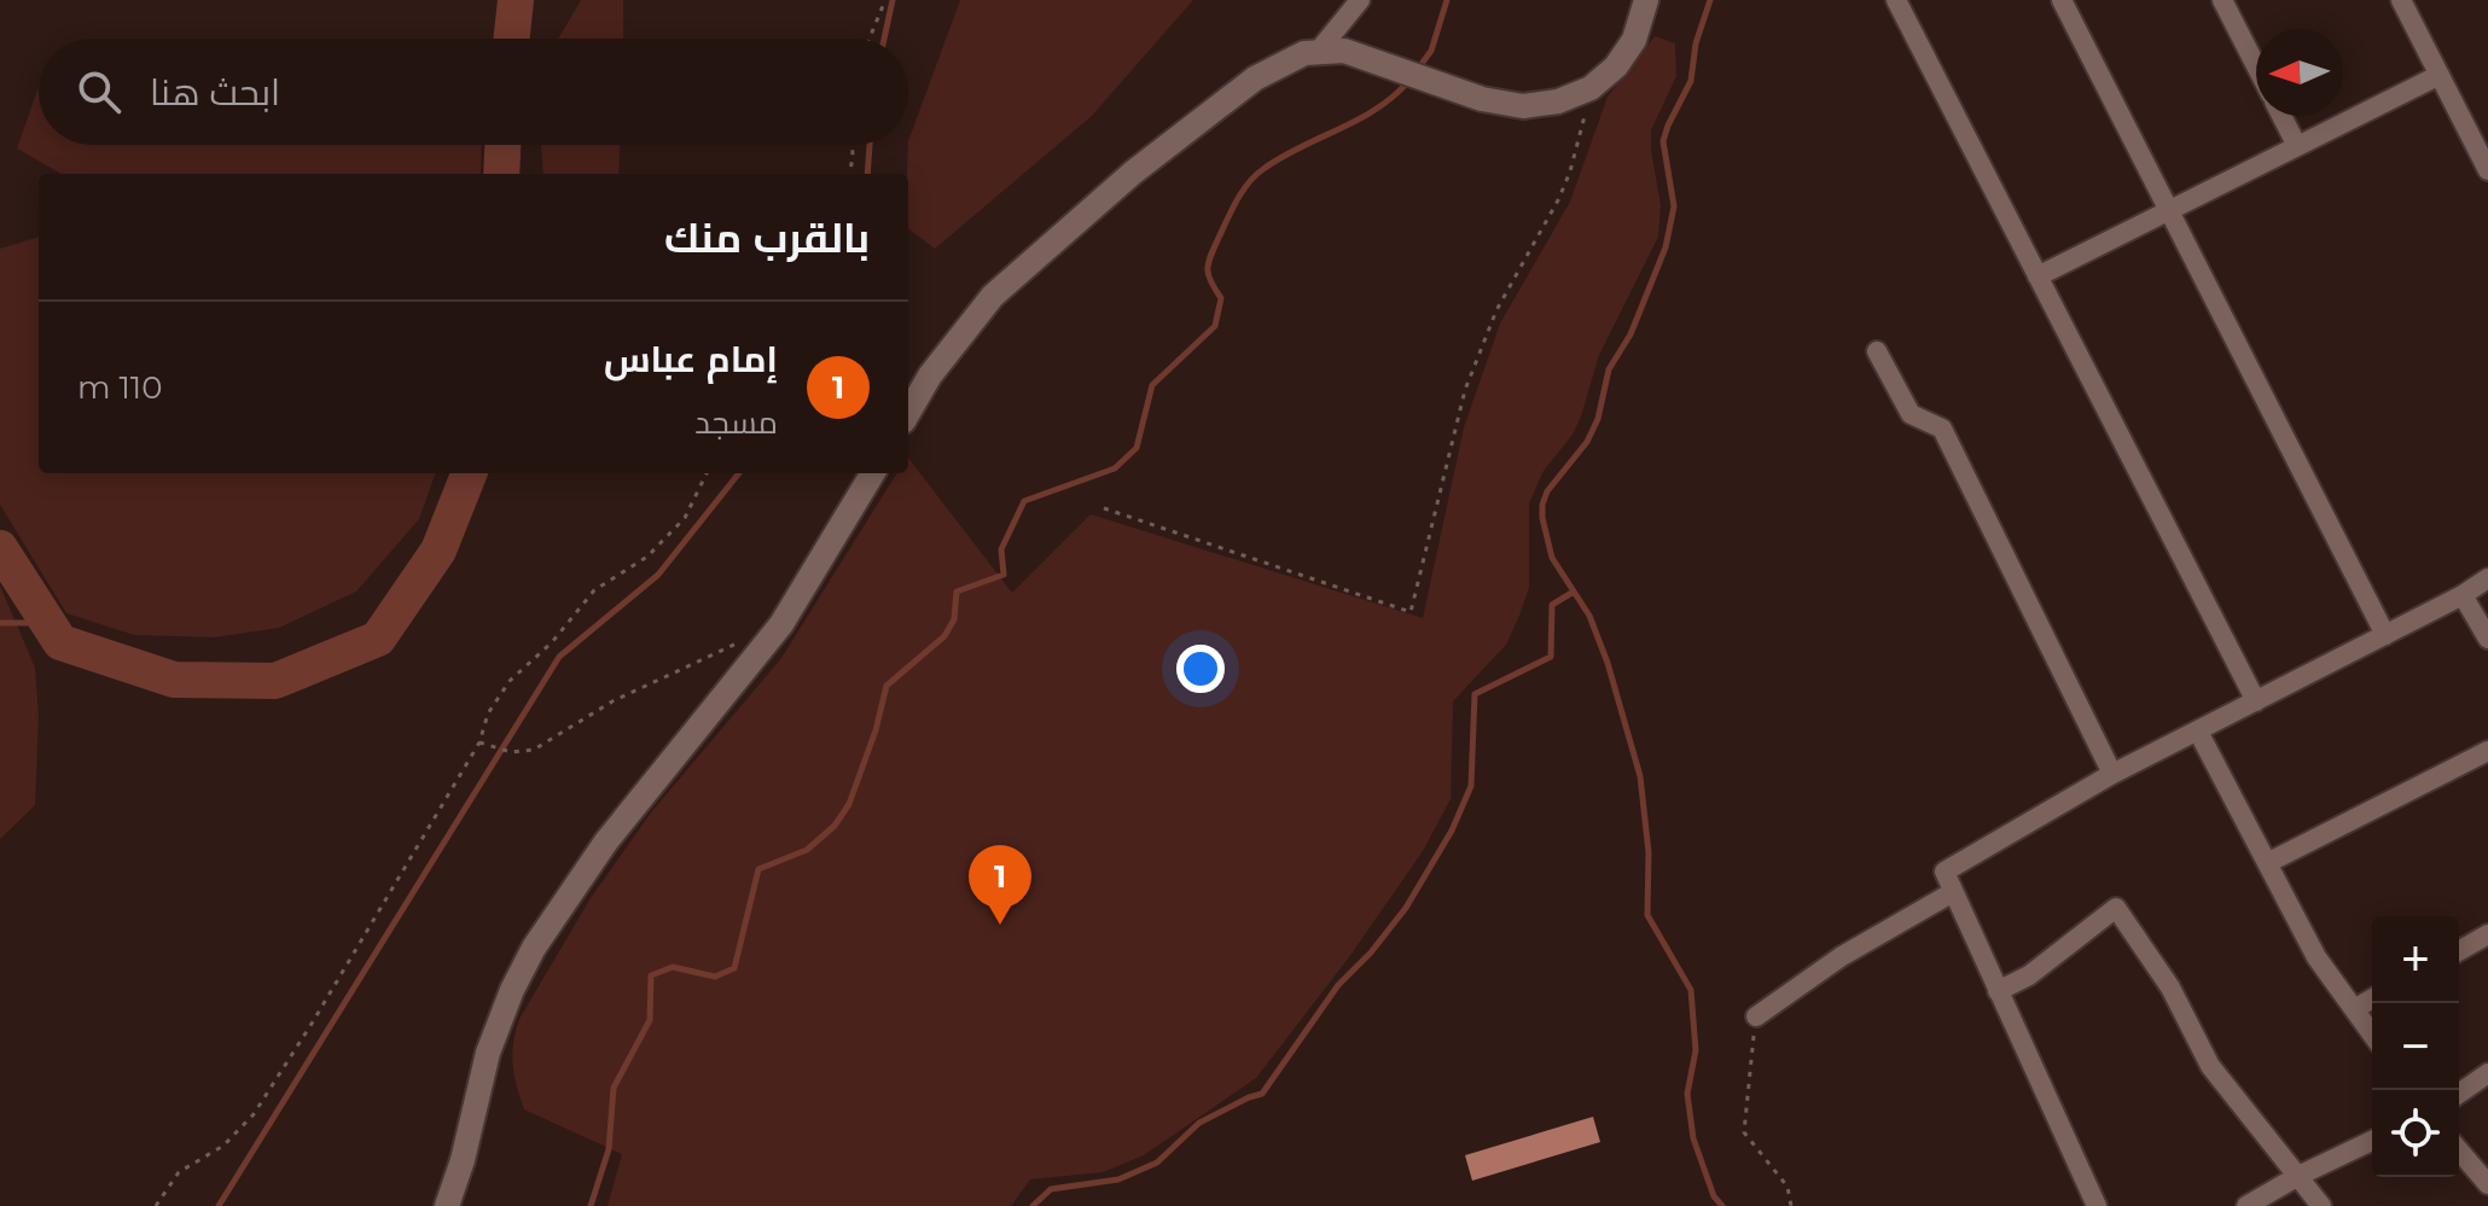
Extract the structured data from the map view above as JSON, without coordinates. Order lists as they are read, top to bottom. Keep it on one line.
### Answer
{"north":"left","page":{"search":"ابحث هنا","heading":"بالقرب منك","list":[{"mark":"1","name":"إمام عباس","note":"مسجد","value":"110 m"}],"pins":"1","map_buttons":["+","−"]}}
